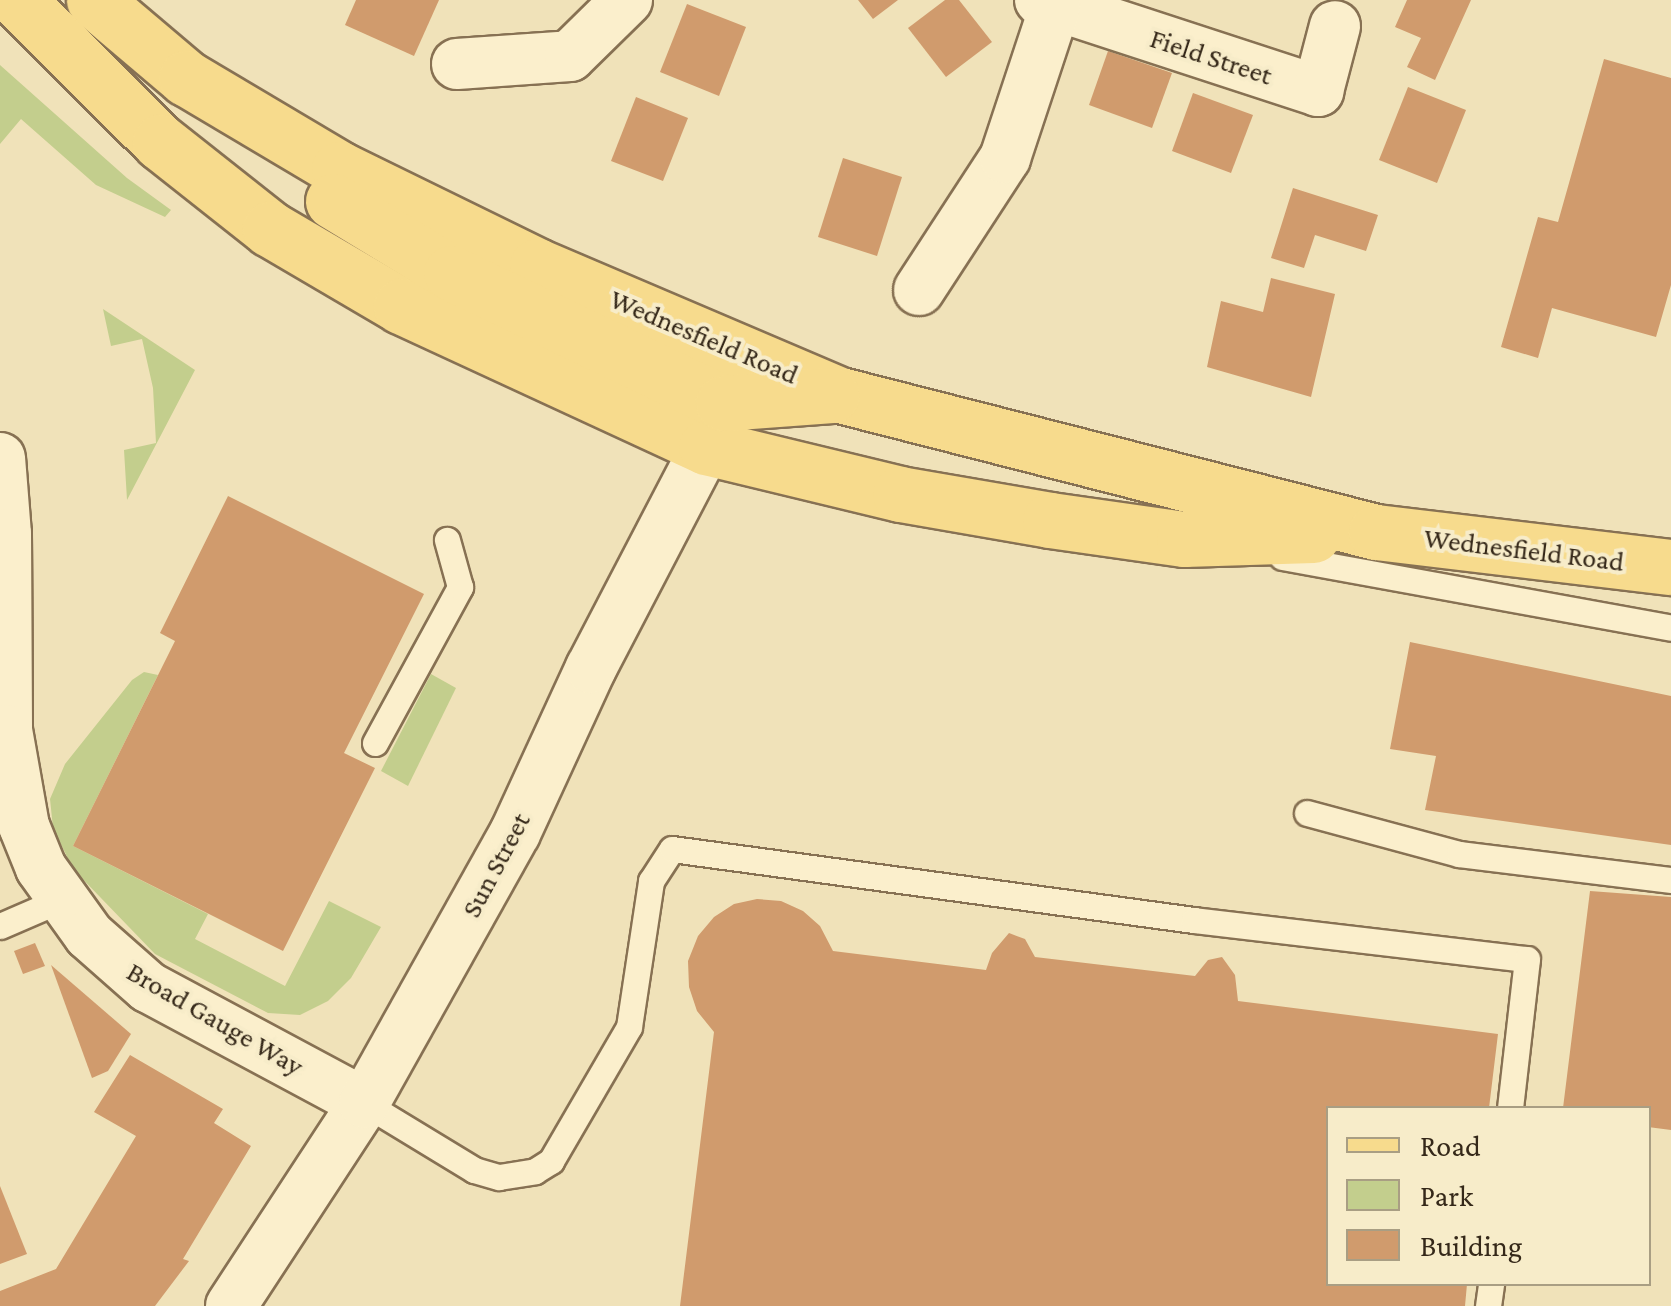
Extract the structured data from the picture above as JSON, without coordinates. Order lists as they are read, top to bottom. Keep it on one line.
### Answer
{"streets":{"main road":["Wednesfield Road"],"street":["Field Street","Sun Street","Broad Gauge Way"]},"crossings":[["Wednesfield Road","Sun Street"],["Sun Street","Broad Gauge Way"]],"legend":["Road","Park","Building"]}
